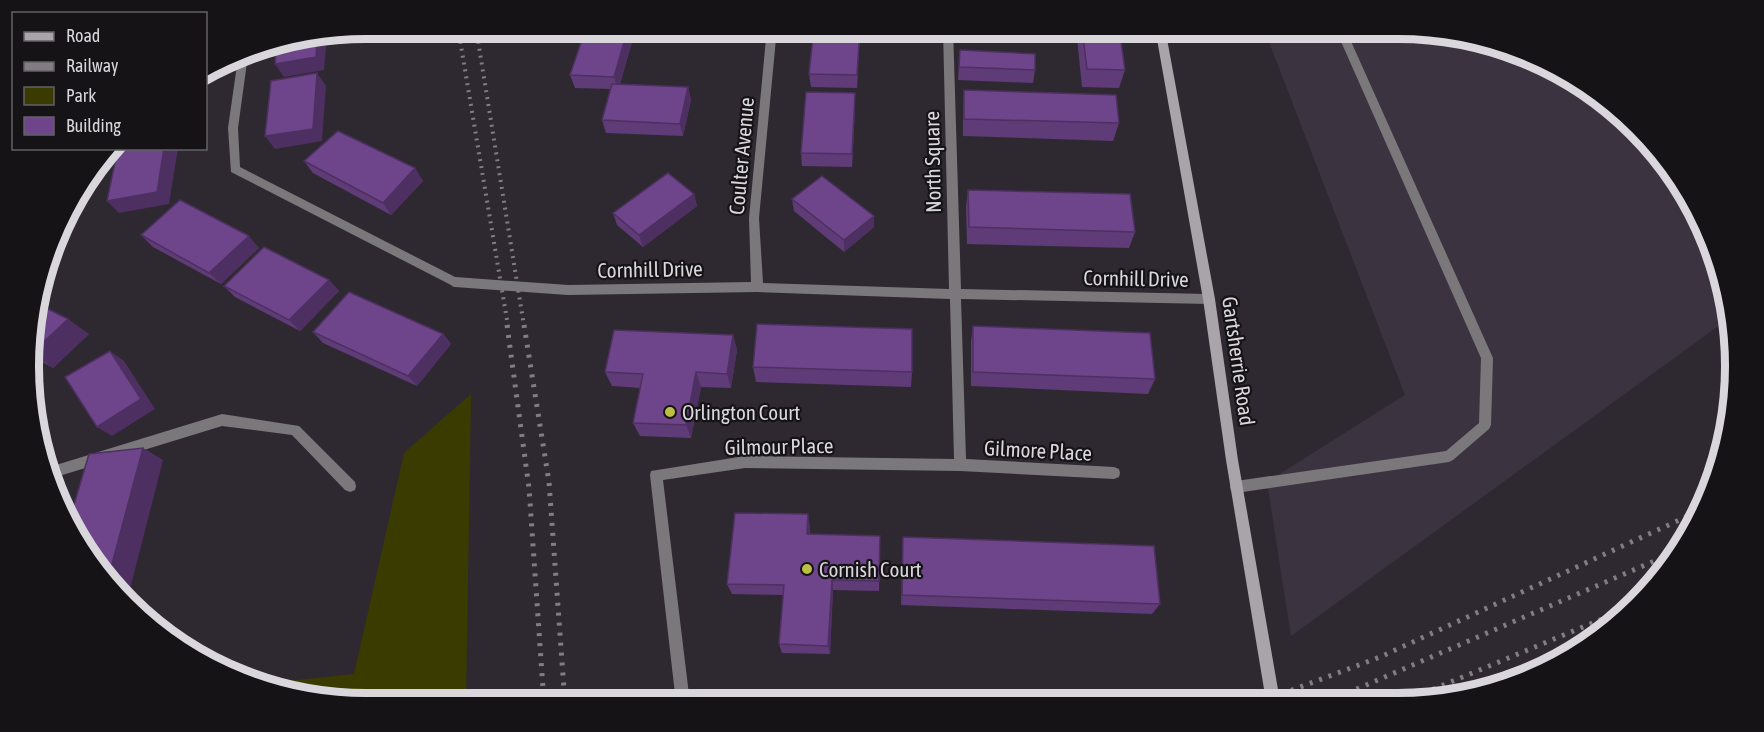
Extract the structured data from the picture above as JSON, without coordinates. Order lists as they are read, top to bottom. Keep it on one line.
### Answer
{"streets":{"street":["Coulter Avenue","North Square","Cornhill Drive","Gartsherrie Road","Gilmour Place","Gilmore Place"]},"crossings":[["Coulter Avenue","Cornhill Drive"],["North Square","Cornhill Drive"],["Cornhill Drive","Gartsherrie Road"],["Gilmour Place","Gilmore Place"]],"places":["Orlington Court","Cornish Court"],"legend":["Road","Railway","Park","Building"]}
